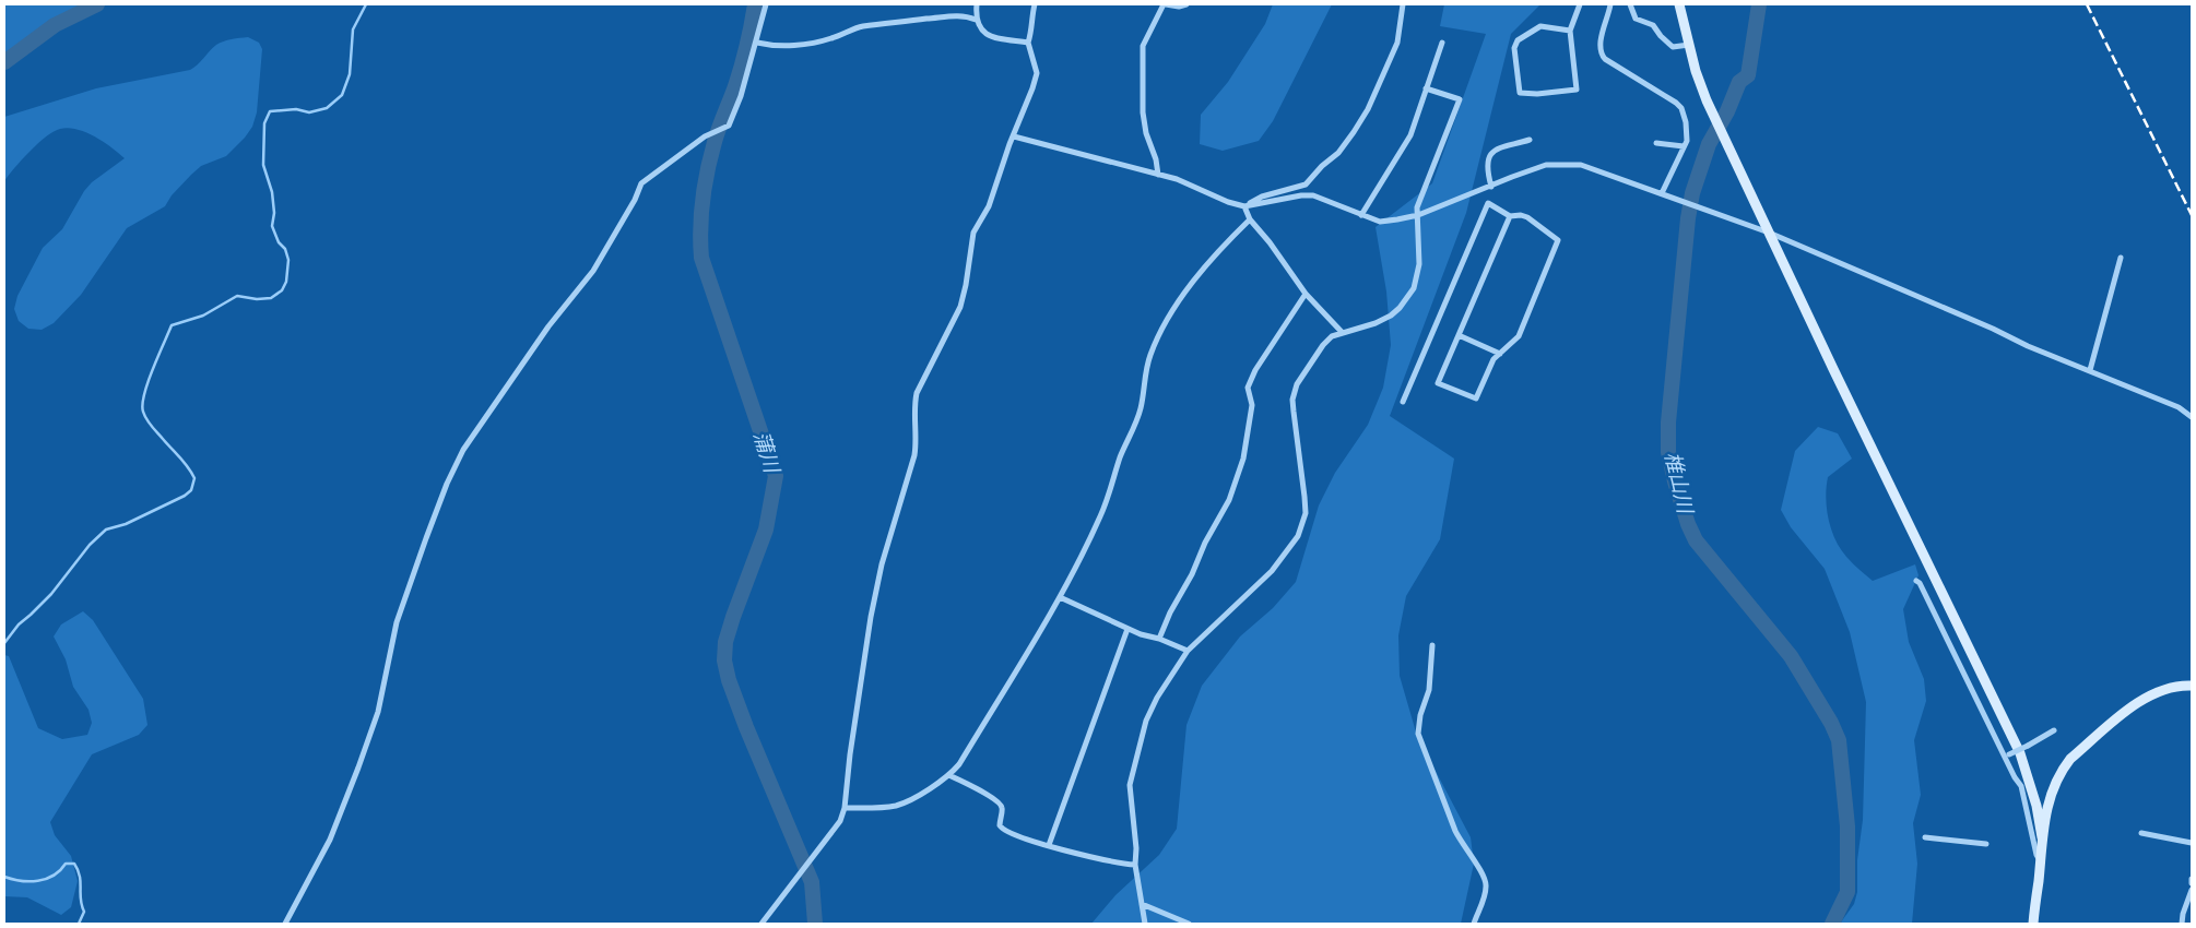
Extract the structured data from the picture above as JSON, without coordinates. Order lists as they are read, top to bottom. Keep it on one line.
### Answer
{"water":["蒲川","椎山川"]}
